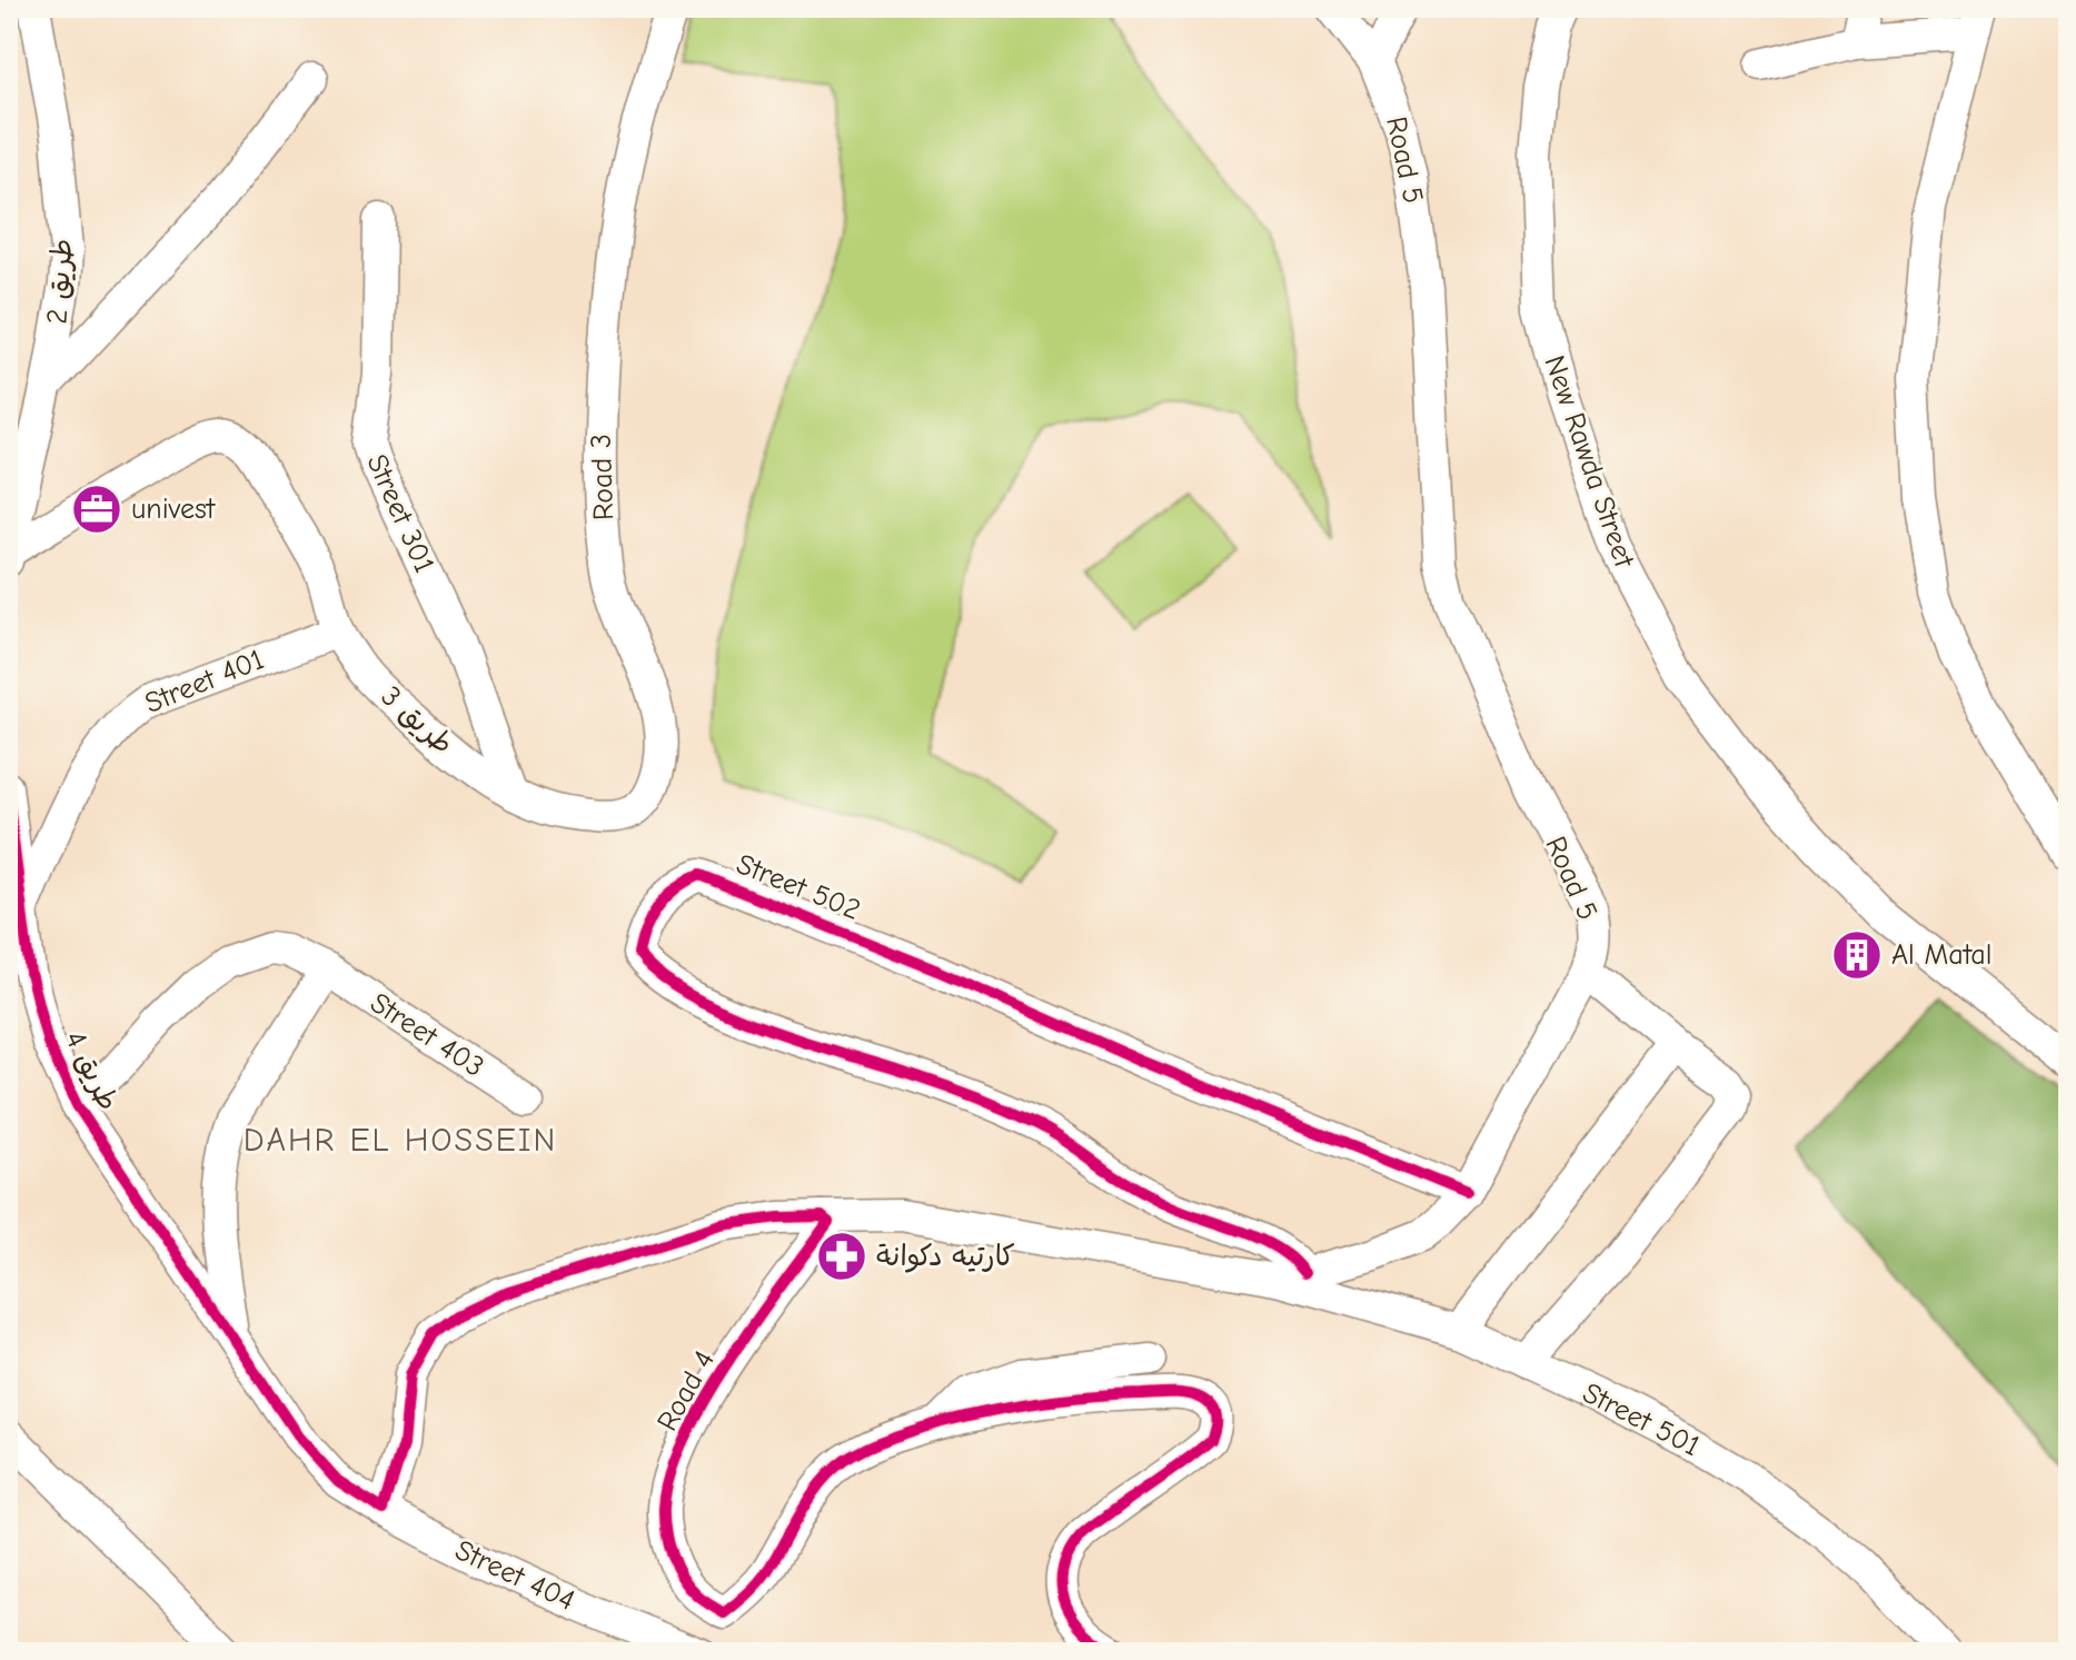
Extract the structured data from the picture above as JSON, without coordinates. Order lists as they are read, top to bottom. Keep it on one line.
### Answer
{"streets":{"street":["Road 5","طريق 2","New Rawda Street","Road 3","Street 301","Street 401","طريق 3","Street 502","Street 403","طريق 4","Road 4","Street 501","Street 404"]},"crossings":[["Road 5","Street 502"],["Road 5","Road 4"],["Road 5","Street 501"],["Road 3","Street 301"],["Road 3","طريق 3"],["Street 301","طريق 3"],["Street 401","طريق 3"],["Street 401","طريق 4"],["Street 502","Street 501"],["Street 403","طريق 4"]],"districts":["DAHR EL HOSSEIN"],"places":{"office":["univest"],"building":["Al Matal"],"pharmacy":["كارتيه دكوانة"]}}
